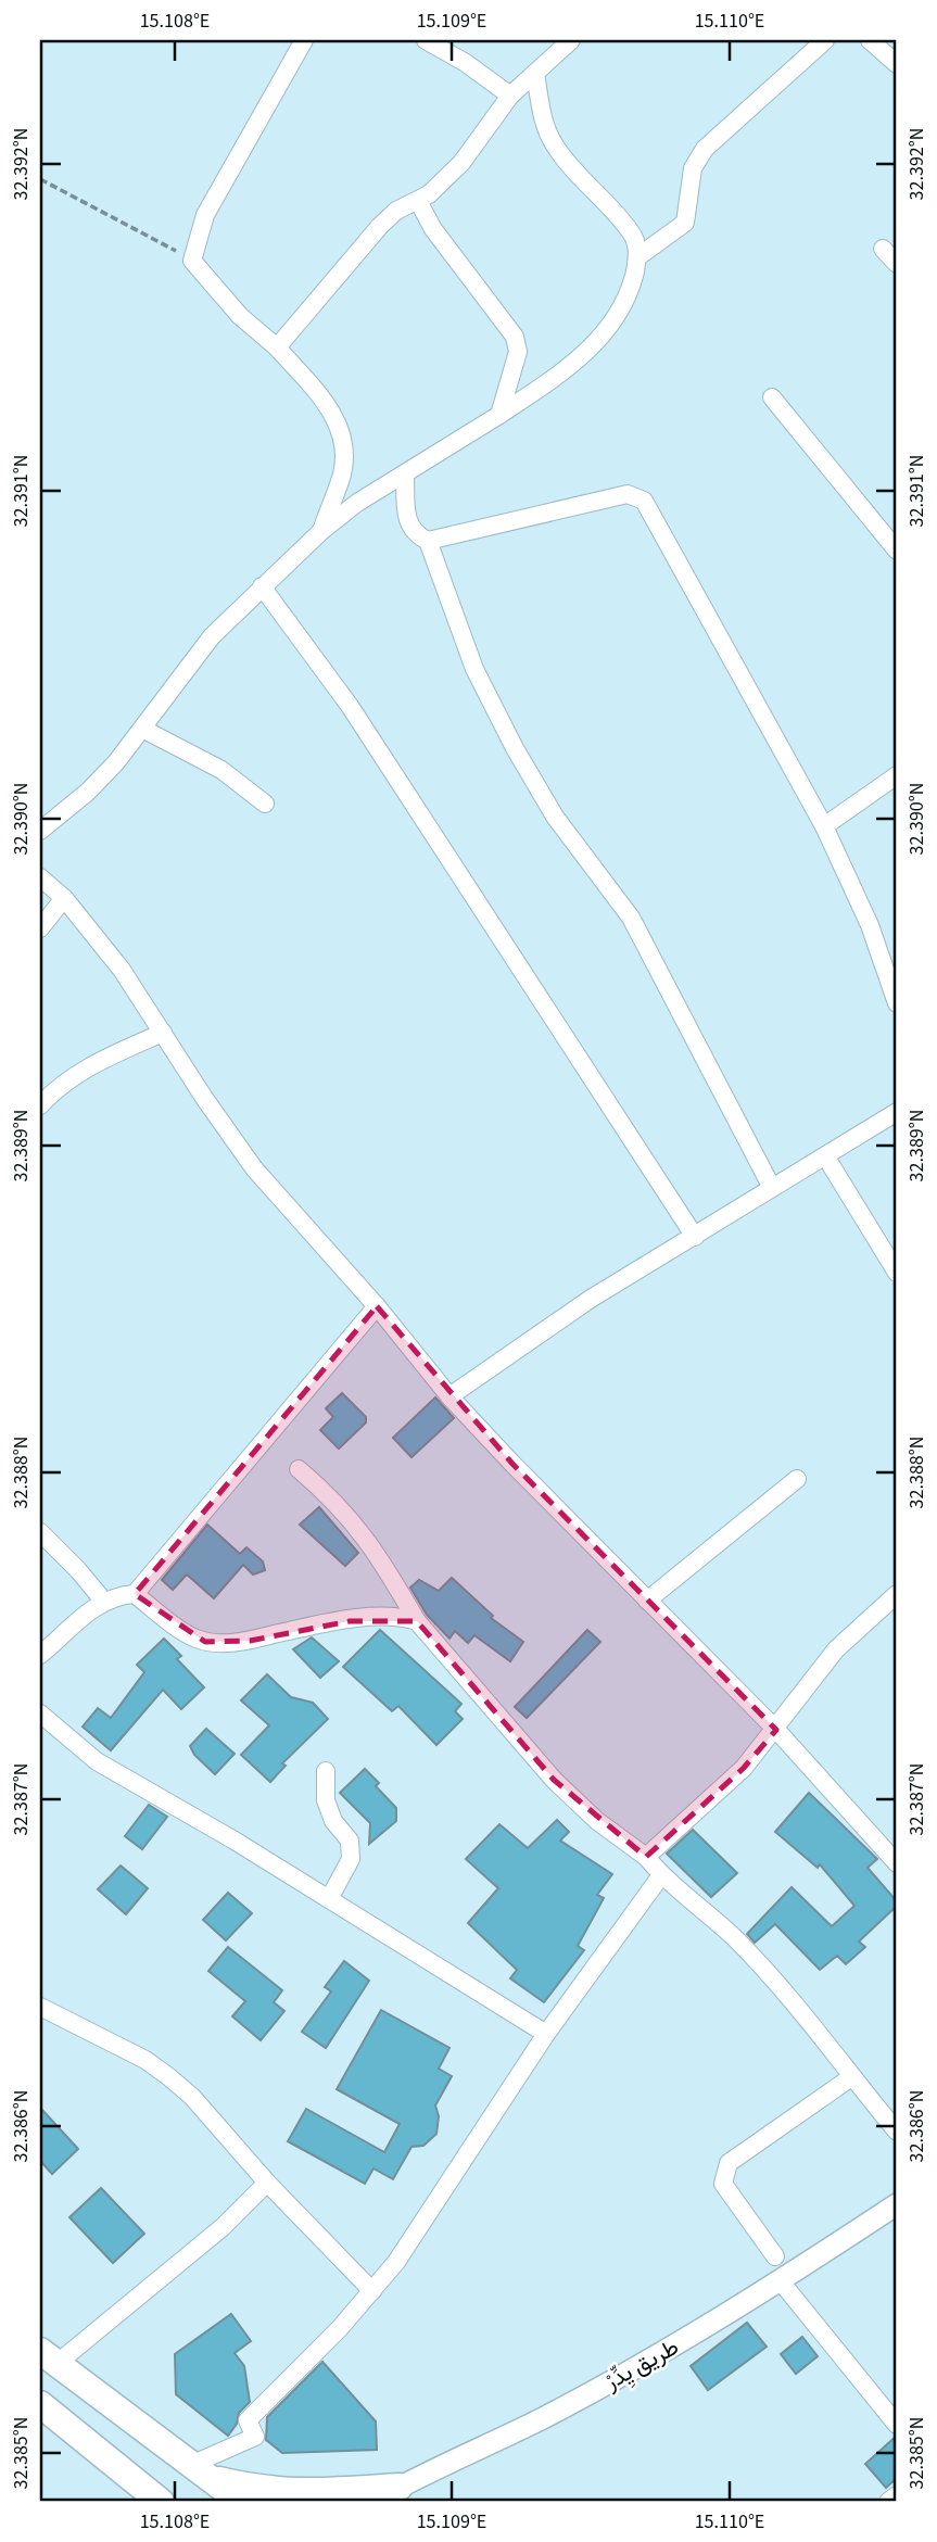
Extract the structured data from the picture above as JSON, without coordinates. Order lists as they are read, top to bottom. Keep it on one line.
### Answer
{"streets":{"street":["طريق يِدِّرْ"]},"coordinates":["15.108°E","15.109°E","15.110°E","32.392°N","32.391°N","32.390°N","32.389°N","32.388°N","32.387°N","32.386°N","32.385°N"]}
